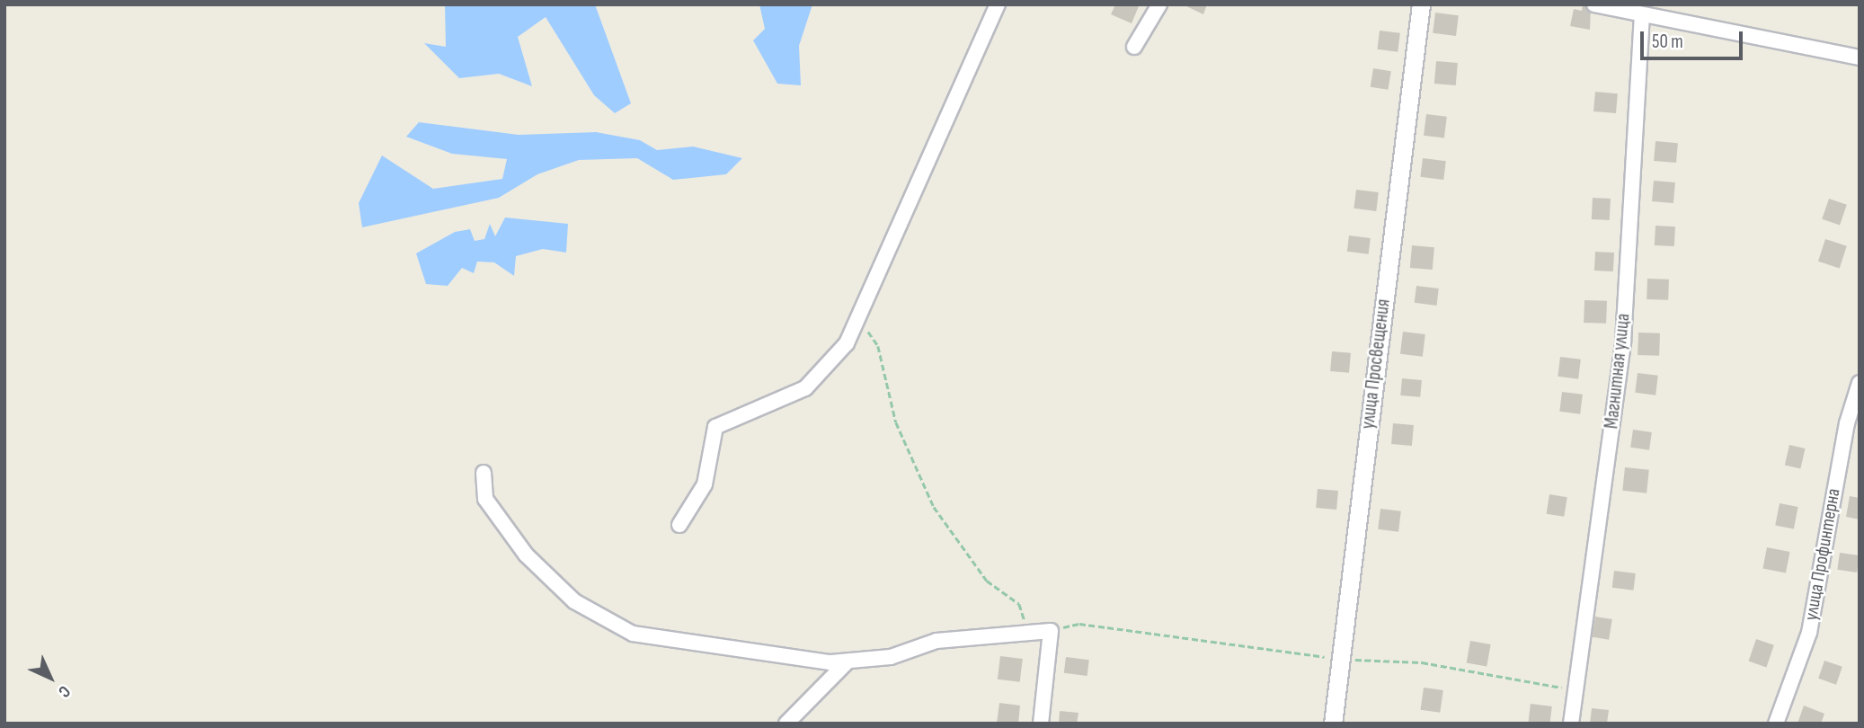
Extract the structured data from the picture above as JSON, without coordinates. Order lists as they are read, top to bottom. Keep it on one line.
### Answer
{"streets":{"street":["улица Просвещения","Магнитная улица","улица Профинтерна"]},"scale_bar":"50 m","north":"bottom right"}
